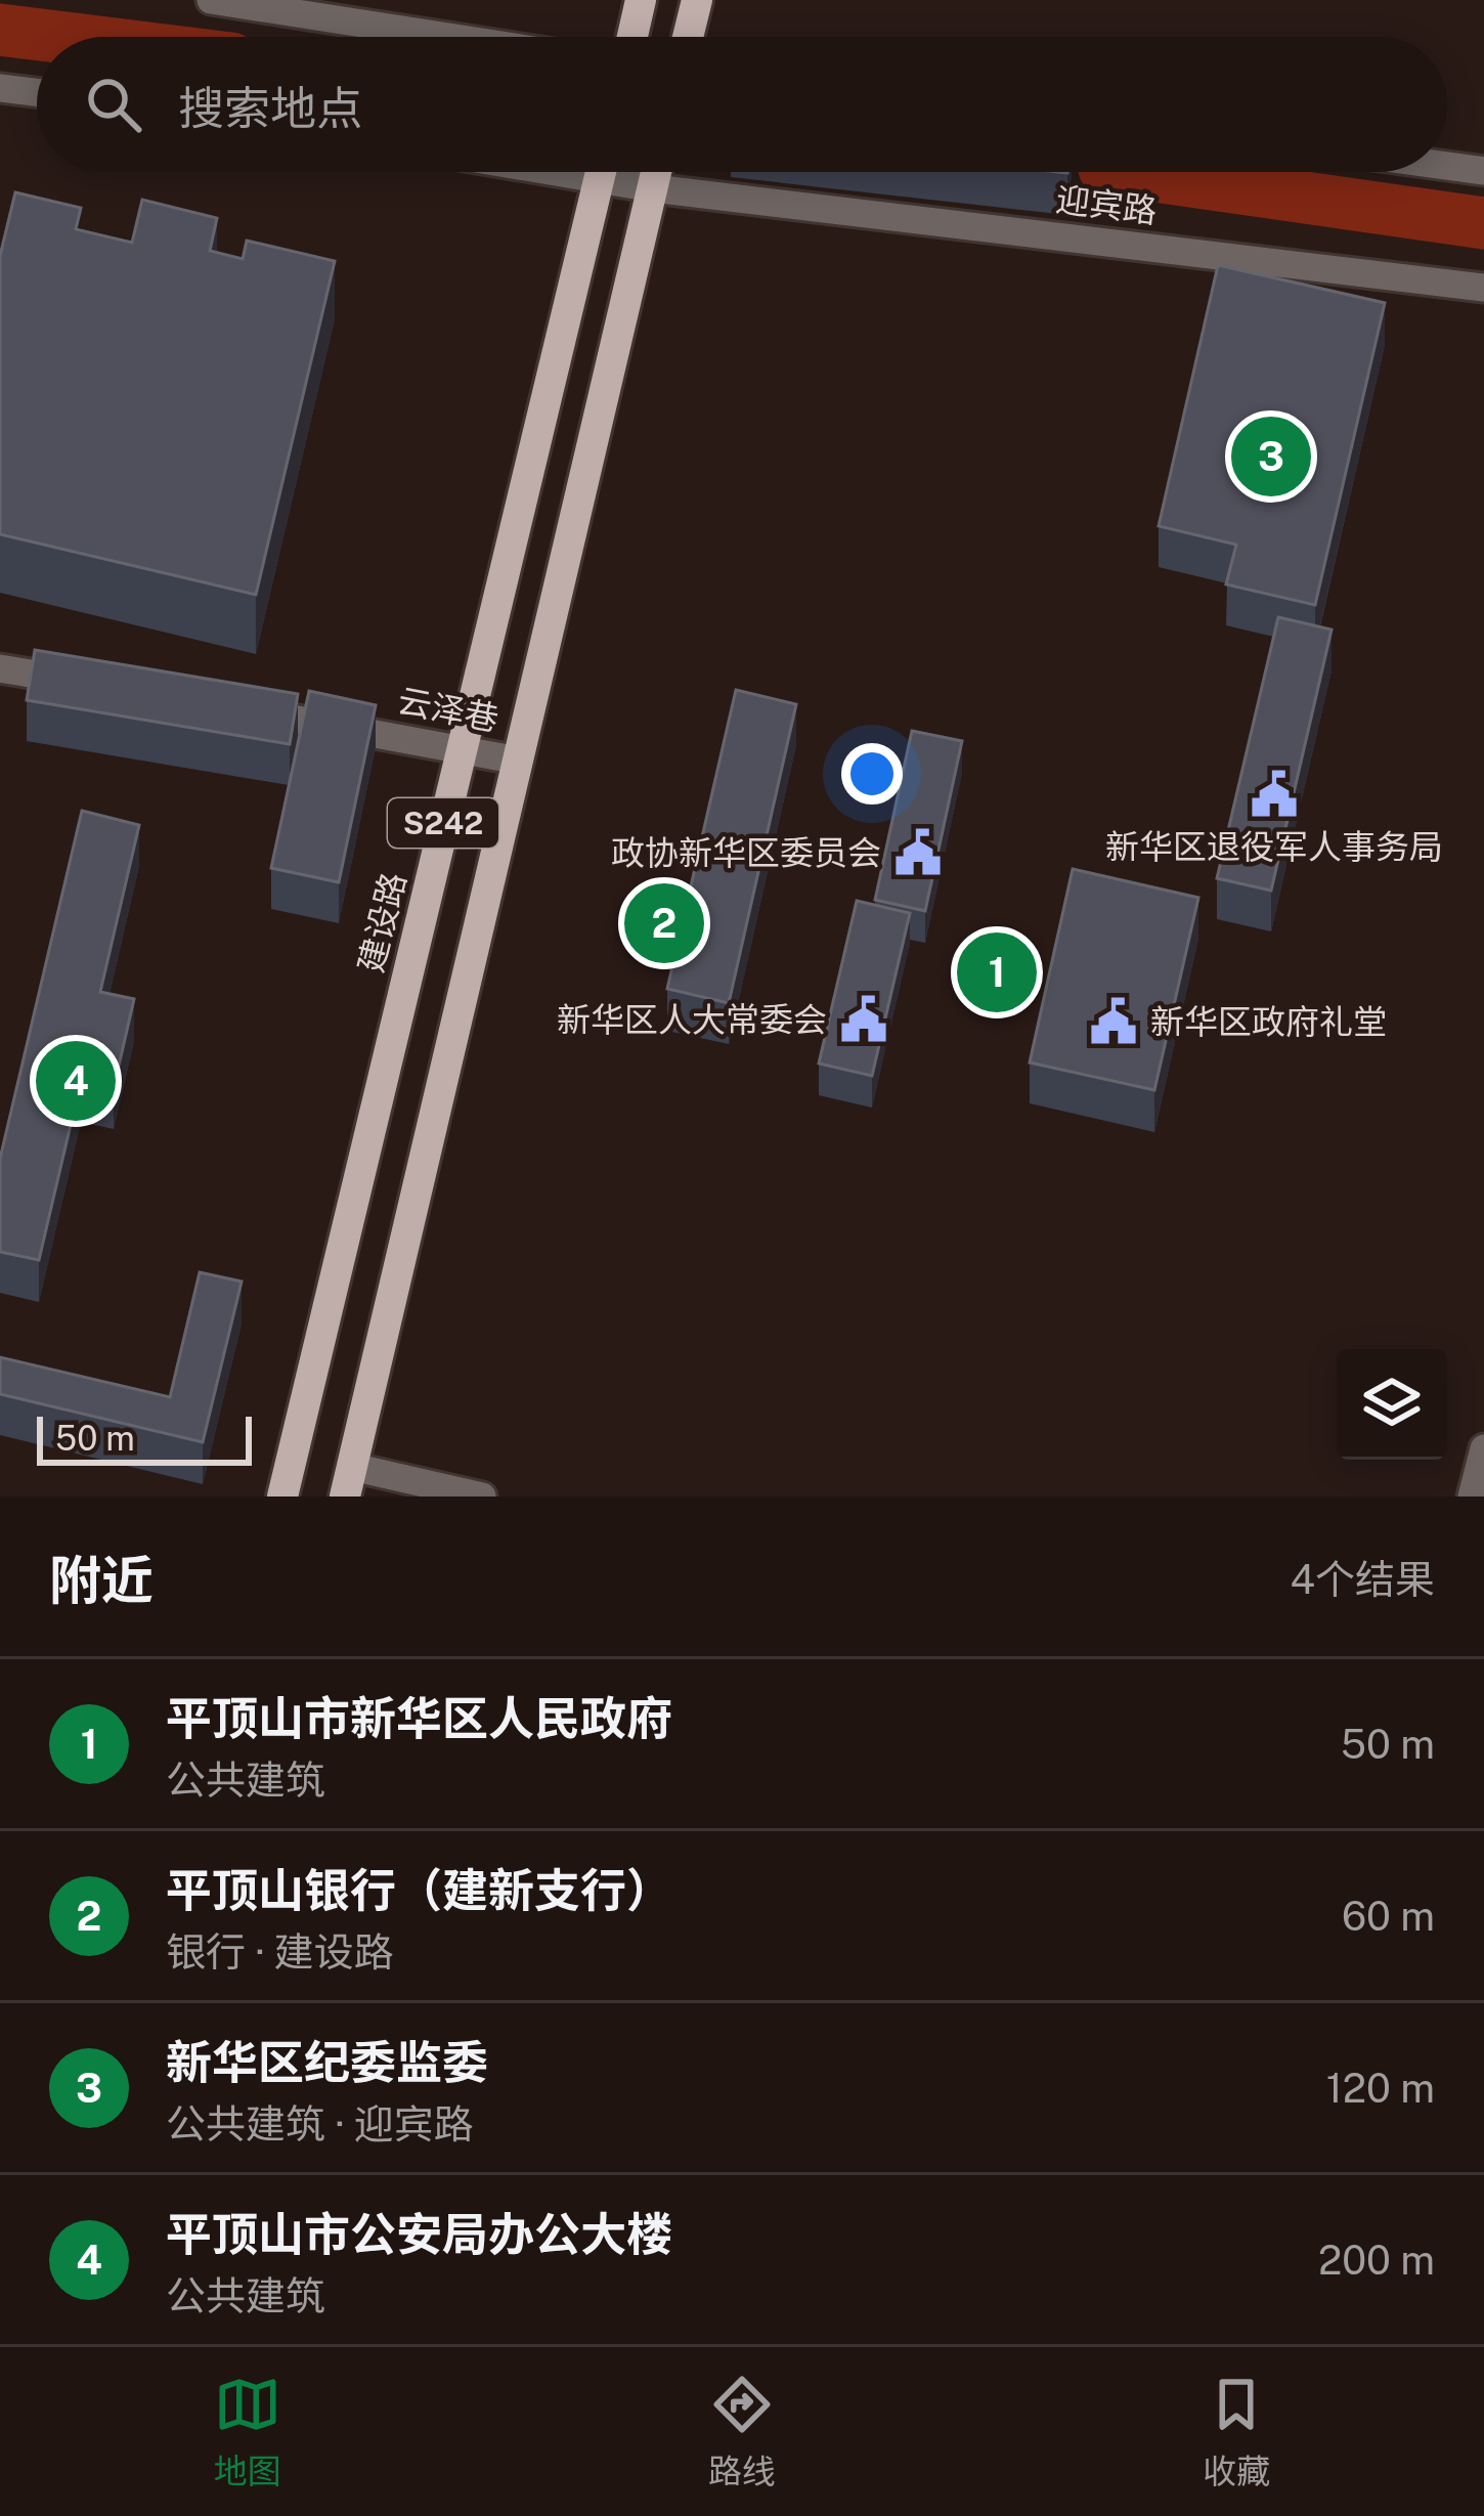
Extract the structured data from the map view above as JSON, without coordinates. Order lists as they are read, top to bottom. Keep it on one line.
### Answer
{"streets":{"main road":["S242","建设路"],"street":["迎宾路","云泽巷"]},"crossings":[["迎宾路","S242"],["云泽巷","S242"],["云泽巷","建设路"]],"places":{"public building":["新华区退役军人事务局","政协新华区委员会","新华区人大常委会","新华区政府礼堂"]},"scale_bar":"50 m","page":{"search":"搜索地点","pins":["3","2","1","4"],"scale":"50 m","heading":["附近","4个结果"],"list":[{"mark":"1","name":"平顶山市新华区人民政府","note":"公共建筑","value":"50 m"},{"mark":"2","name":"平顶山银行（建新支行）","note":"银行 · 建设路","value":"60 m"},{"mark":"3","name":"新华区纪委监委","note":"公共建筑 · 迎宾路","value":"120 m"},{"mark":"4","name":"平顶山市公安局办公大楼","note":"公共建筑","value":"200 m"}],"nav":["地图","路线","收藏"]}}
